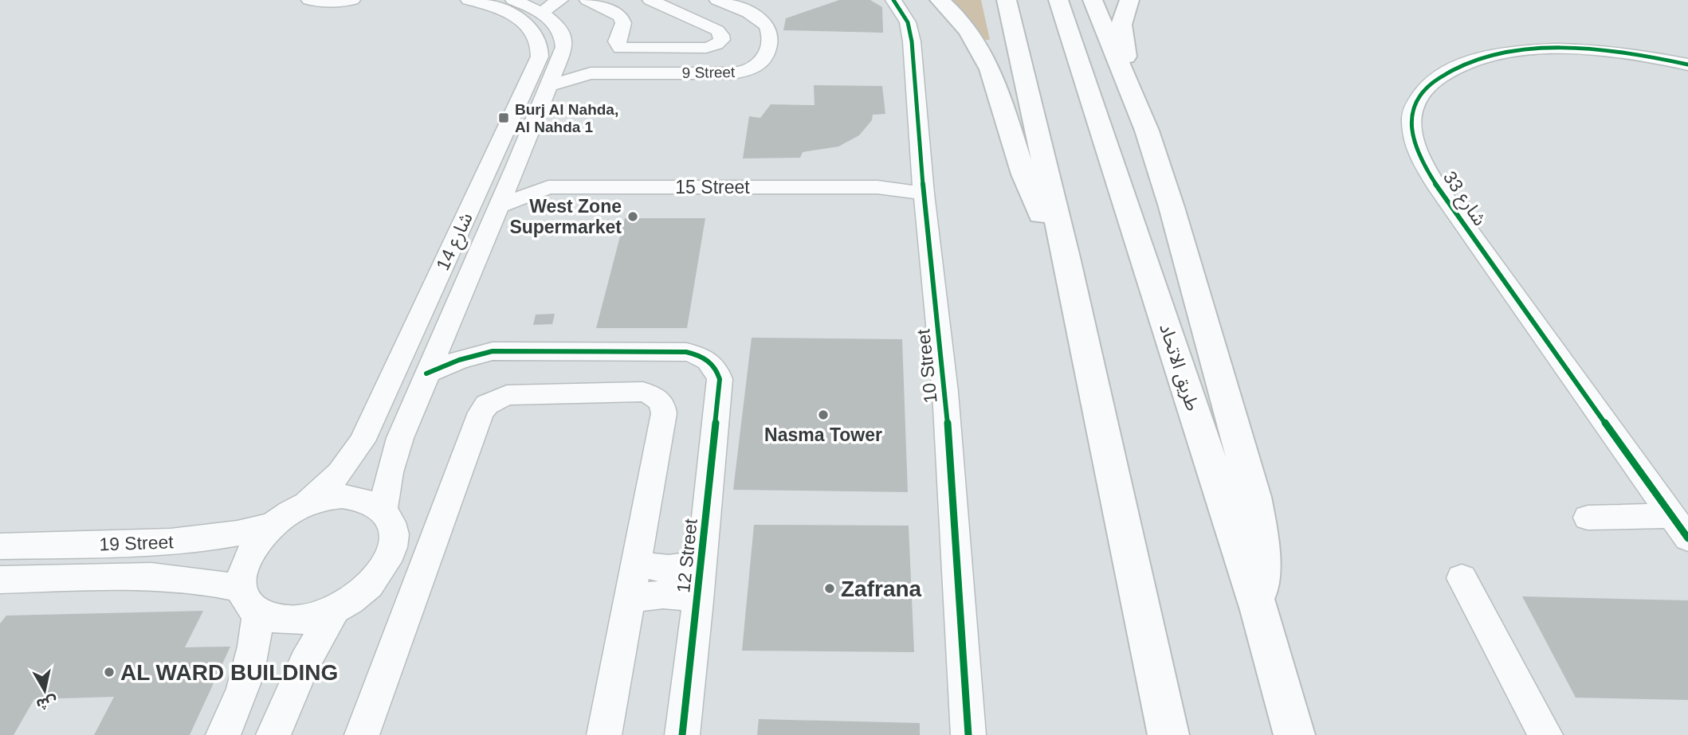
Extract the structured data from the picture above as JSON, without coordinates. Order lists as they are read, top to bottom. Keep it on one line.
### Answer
{"streets":{"highway":["طريق الاتحاد"],"street":["9 Street","15 Street","شارع 33","شارع 14","10 Street","19 Street","12 Street"]},"crossings":[["15 Street","10 Street"],["شارع 14","19 Street"]],"places":{"transit":["Burj Al Nahda, Al Nahda 1"],"other":["West Zone Supermarket","Nasma Tower","Zafrana","AL WARD BUILDING"]},"north":"bottom"}
